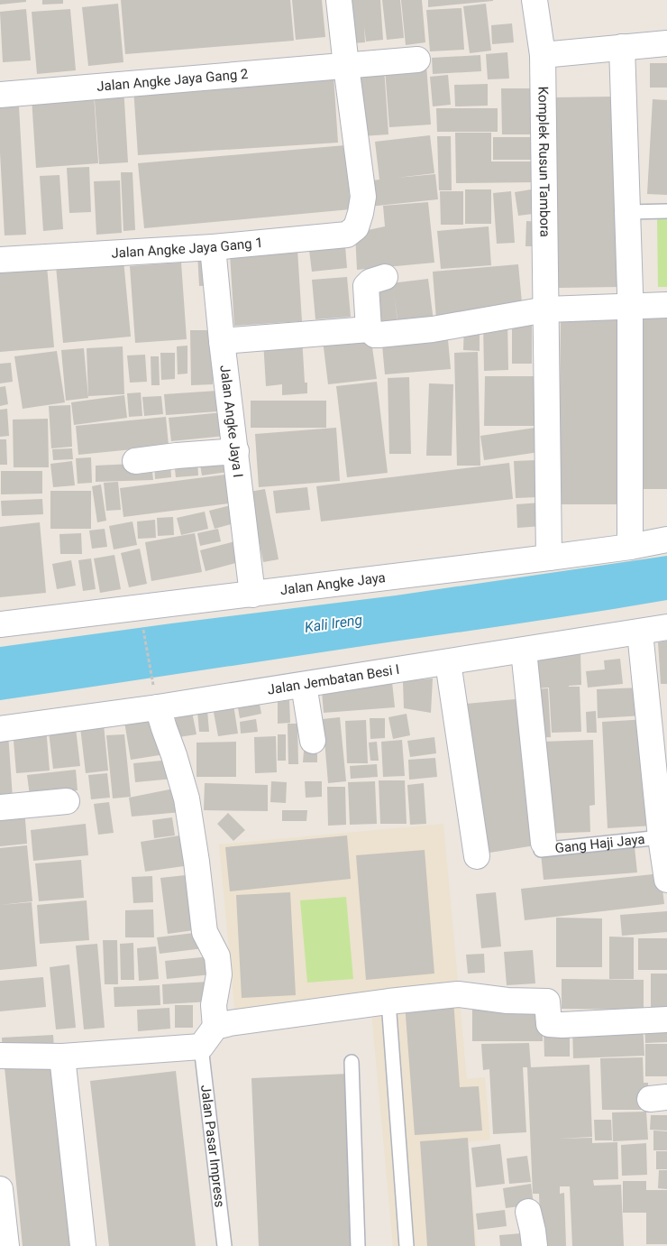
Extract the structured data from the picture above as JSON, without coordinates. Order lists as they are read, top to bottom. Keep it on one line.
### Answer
{"streets":{"street":["Jalan Angke Jaya Gang 2","Komplek Rusun Tambora","Jalan Angke Jaya Gang 1","Jalan Angke Jaya I","Jalan Angke Jaya","Jalan Jembatan Besi I"],"lane":["Gang Haji Jaya","Jalan Pasar Impress"]},"crossings":[["Jalan Angke Jaya Gang 2","Jalan Angke Jaya Gang 1"],["Komplek Rusun Tambora","Jalan Angke Jaya"],["Jalan Angke Jaya Gang 1","Jalan Angke Jaya I"],["Jalan Angke Jaya I","Jalan Angke Jaya"]],"water":["Kali Ireng"]}
